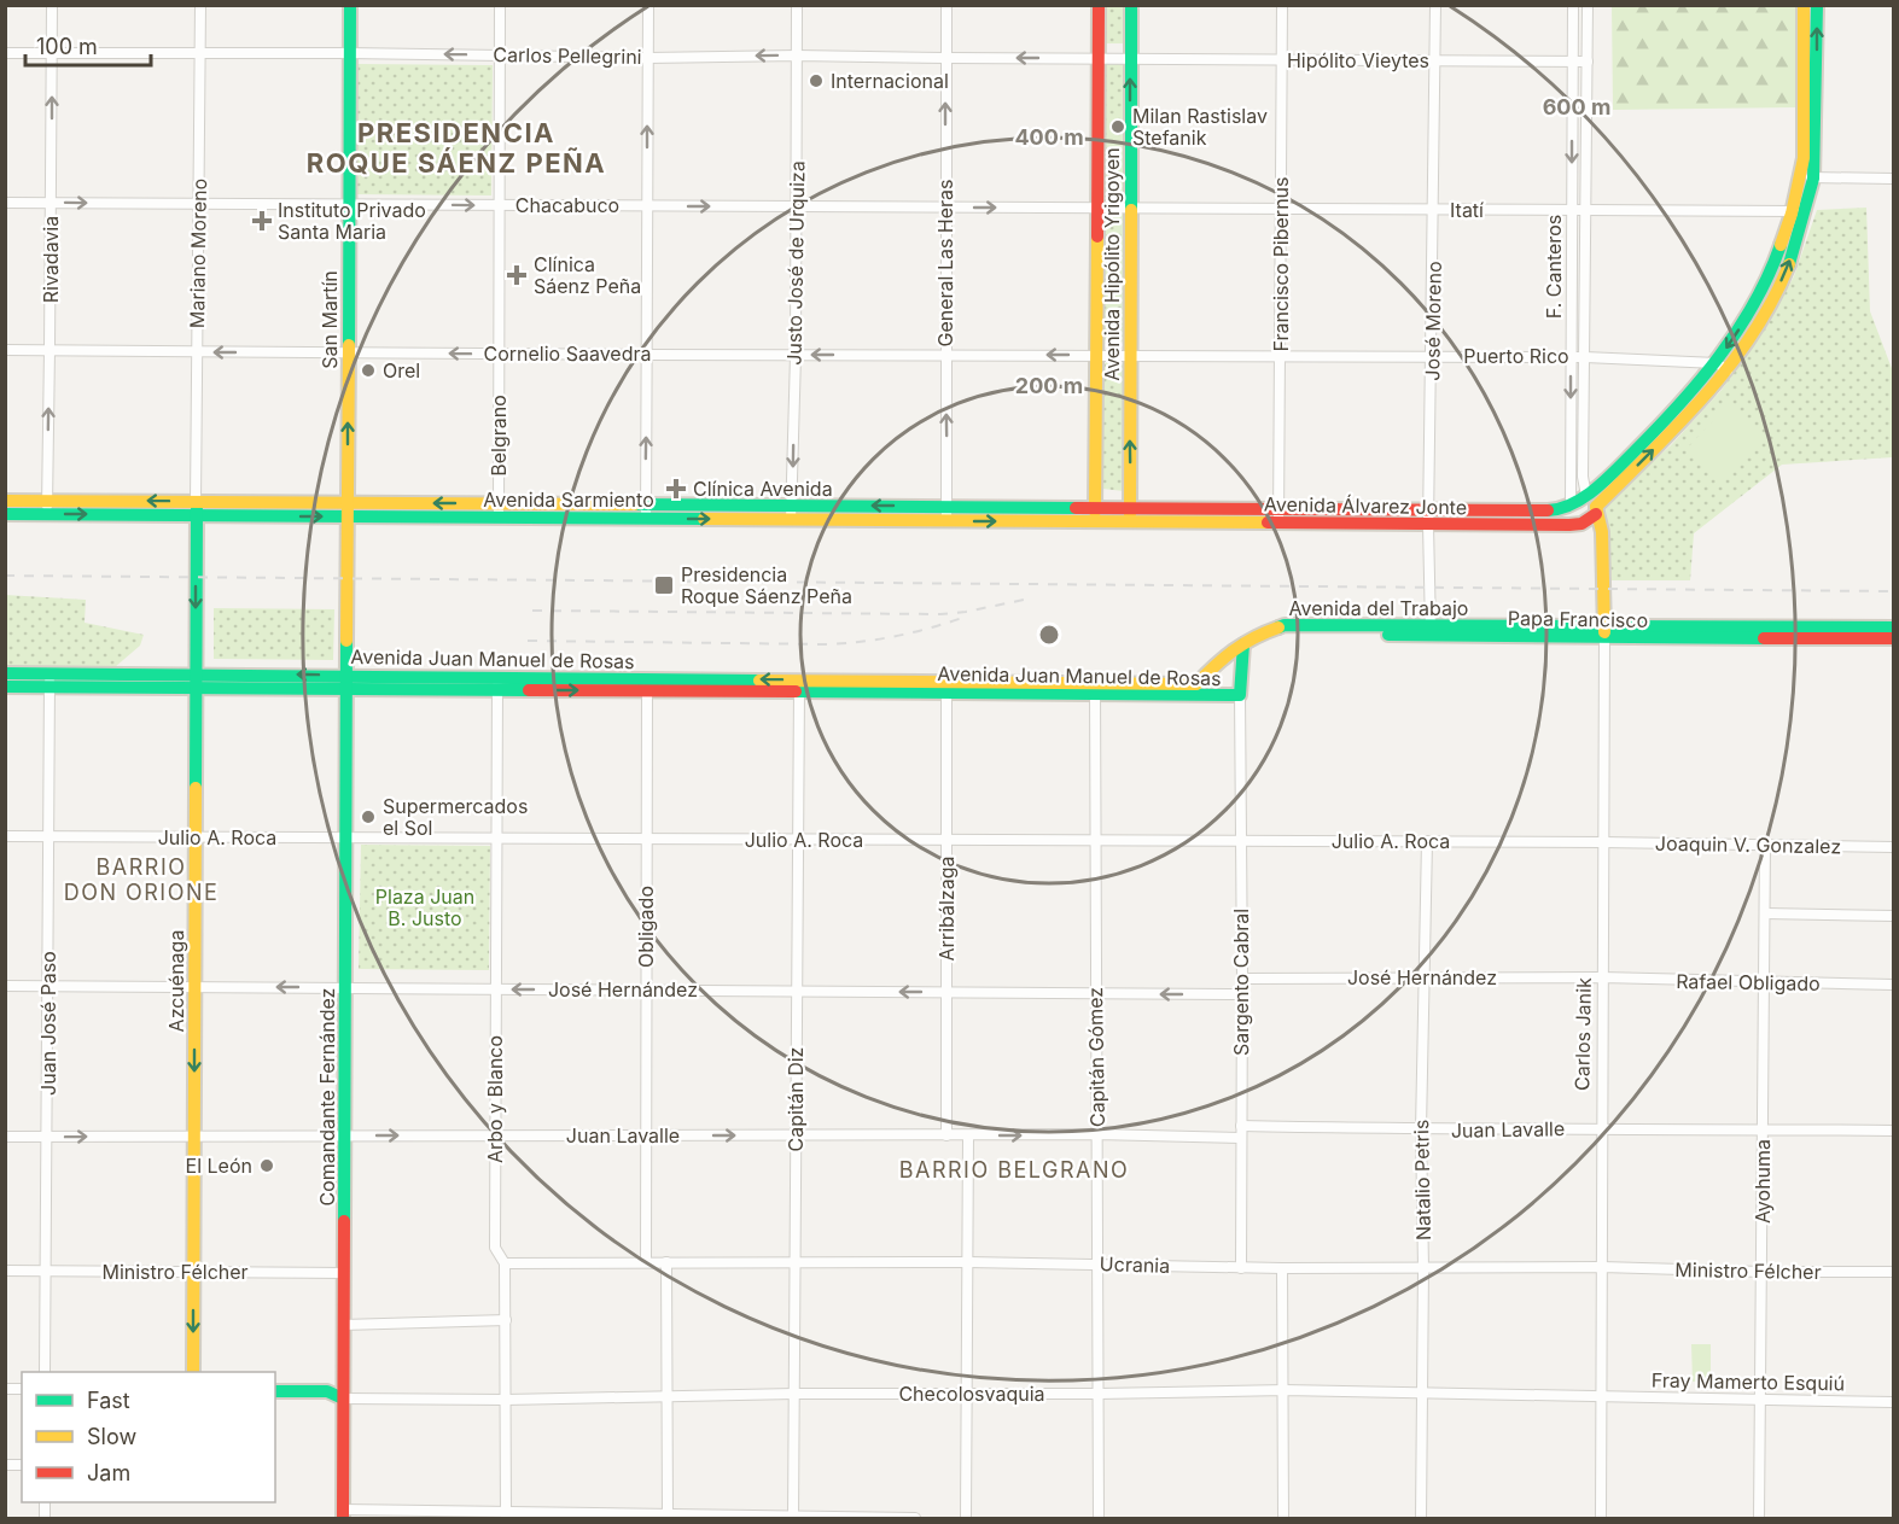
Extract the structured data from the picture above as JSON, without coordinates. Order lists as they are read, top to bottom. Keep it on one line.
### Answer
{"streets":{"main road":["Avenida Hipólito Yrigoyen","F. Canteros","San Martín","Avenida Sarmiento","Avenida Álvarez Jonte","Avenida del Trabajo","Papa Francisco","Avenida Juan Manuel de Rosas","Azcuénaga","Carlos Janik","Comandante Fernández"],"street":["Carlos Pellegrini","Hipólito Vieytes","Chacabuco","Itatí","Mariano Moreno","Rivadavia","Justo José de Urquiza","General Las Heras","Francisco Pibernus","José Moreno","Cornelio Saavedra","Puerto Rico","Belgrano","Julio A. Roca","Joaquin V. Gonzalez","Arribálzaga","Obligado","José Hernández","Sargento Cabral","Rafael Obligado","Juan José Paso","Capitán Gómez","Arbo y Blanco","Capitán Diz","Juan Lavalle","Natalio Petris","Ayohuma","Ucrania","Ministro Félcher","Fray Mamerto Esquiú","Checolosvaquia"]},"crossings":[["Carlos Pellegrini","Hipólito Vieytes"],["Carlos Pellegrini","Mariano Moreno"],["Carlos Pellegrini","Rivadavia"],["Carlos Pellegrini","Justo José de Urquiza"],["Carlos Pellegrini","General Las Heras"],["Carlos Pellegrini","Avenida Hipólito Yrigoyen"],["Carlos Pellegrini","San Martín"],["Carlos Pellegrini","Belgrano"],["Hipólito Vieytes","Avenida Hipólito Yrigoyen"],["Hipólito Vieytes","Francisco Pibernus"],["Hipólito Vieytes","F. Canteros"],["Hipólito Vieytes","José Moreno"],["Chacabuco","Itatí"],["Chacabuco","Mariano Moreno"],["Chacabuco","Rivadavia"],["Chacabuco","Justo José de Urquiza"],["Chacabuco","General Las Heras"],["Chacabuco","Avenida Hipólito Yrigoyen"],["Chacabuco","San Martín"],["Chacabuco","Belgrano"],["Itatí","Avenida Hipólito Yrigoyen"],["Itatí","Francisco Pibernus"],["Itatí","F. Canteros"],["Itatí","José Moreno"],["Mariano Moreno","Cornelio Saavedra"],["Mariano Moreno","Avenida Sarmiento"],["Mariano Moreno","Azcuénaga"],["Rivadavia","Cornelio Saavedra"],["Rivadavia","Avenida Sarmiento"],["Justo José de Urquiza","Cornelio Saavedra"],["Justo José de Urquiza","Avenida Sarmiento"],["General Las Heras","Cornelio Saavedra"],["General Las Heras","Avenida Sarmiento"],["Avenida Hipólito Yrigoyen","Cornelio Saavedra"],["Avenida Hipólito Yrigoyen","Puerto Rico"],["Avenida Hipólito Yrigoyen","Avenida Sarmiento"],["Avenida Hipólito Yrigoyen","Avenida Álvarez Jonte"],["Francisco Pibernus","Puerto Rico"],["Francisco Pibernus","Avenida Álvarez Jonte"],["F. Canteros","Puerto Rico"],["F. Canteros","Avenida Álvarez Jonte"],["San Martín","Cornelio Saavedra"],["San Martín","Avenida Sarmiento"],["San Martín","Avenida Juan Manuel de Rosas"],["San Martín","Comandante Fernández"],["José Moreno","Puerto Rico"],["José Moreno","Avenida Álvarez Jonte"],["José Moreno","Avenida del Trabajo"],["Cornelio Saavedra","Puerto Rico"],["Cornelio Saavedra","Belgrano"],["Puerto Rico","Avenida Álvarez Jonte"],["Belgrano","Avenida Sarmiento"],["Avenida Sarmiento","Avenida Álvarez Jonte"],["Avenida Sarmiento","Azcuénaga"],["Avenida del Trabajo","Papa Francisco"],["Avenida del Trabajo","Avenida Juan Manuel de Rosas"],["Avenida del Trabajo","Carlos Janik"],["Papa Francisco","Carlos Janik"],["Avenida Juan Manuel de Rosas","Arribálzaga"],["Avenida Juan Manuel de Rosas","Obligado"],["Avenida Juan Manuel de Rosas","Azcuénaga"],["Avenida Juan Manuel de Rosas","Sargento Cabral"],["Avenida Juan Manuel de Rosas","Juan José Paso"],["Avenida Juan Manuel de Rosas","Capitán Gómez"],["Avenida Juan Manuel de Rosas","Comandante Fernández"],["Avenida Juan Manuel de Rosas","Arbo y Blanco"],["Avenida Juan Manuel de Rosas","Capitán Diz"],["Julio A. Roca","Joaquin V. Gonzalez"],["Julio A. Roca","Arribálzaga"],["Julio A. Roca","Obligado"],["Julio A. Roca","Azcuénaga"],["Julio A. Roca","Sargento Cabral"],["Julio A. Roca","Juan José Paso"],["Julio A. Roca","Carlos Janik"],["Julio A. Roca","Capitán Gómez"],["Julio A. Roca","Comandante Fernández"],["Julio A. Roca","Arbo y Blanco"],["Julio A. Roca","Capitán Diz"],["Julio A. Roca","Natalio Petris"],["Joaquin V. Gonzalez","Carlos Janik"],["Joaquin V. Gonzalez","Ayohuma"],["Arribálzaga","José Hernández"],["Arribálzaga","Juan Lavalle"],["Obligado","José Hernández"],["Obligado","Juan Lavalle"],["José Hernández","Azcuénaga"],["José Hernández","Sargento Cabral"],["José Hernández","Rafael Obligado"],["José Hernández","Juan José Paso"],["José Hernández","Carlos Janik"],["José Hernández","Capitán Gómez"],["José Hernández","Comandante Fernández"],["José Hernández","Arbo y Blanco"],["José Hernández","Capitán Diz"],["José Hernández","Natalio Petris"],["Azcuénaga","Juan Lavalle"],["Azcuénaga","Ministro Félcher"],["Sargento Cabral","Juan Lavalle"],["Sargento Cabral","Ucrania"],["Rafael Obligado","Carlos Janik"],["Rafael Obligado","Ayohuma"],["Juan José Paso","Juan Lavalle"],["Juan José Paso","Ministro Félcher"],["Carlos Janik","Juan Lavalle"],["Carlos Janik","Ucrania"],["Carlos Janik","Ministro Félcher"],["Carlos Janik","Fray Mamerto Esquiú"],["Carlos Janik","Checolosvaquia"],["Capitán Gómez","Juan Lavalle"],["Capitán Gómez","Ucrania"],["Capitán Gómez","Checolosvaquia"],["Comandante Fernández","Juan Lavalle"],["Comandante Fernández","Ministro Félcher"],["Comandante Fernández","Checolosvaquia"],["Arbo y Blanco","Juan Lavalle"],["Arbo y Blanco","Checolosvaquia"],["Capitán Diz","Juan Lavalle"],["Capitán Diz","Ucrania"],["Capitán Diz","Checolosvaquia"],["Juan Lavalle","Natalio Petris"],["Juan Lavalle","Ayohuma"],["Natalio Petris","Ucrania"],["Natalio Petris","Checolosvaquia"],["Ayohuma","Ministro Félcher"],["Ayohuma","Fray Mamerto Esquiú"],["Ucrania","Ministro Félcher"],["Fray Mamerto Esquiú","Checolosvaquia"]],"one_way":["Carlos Pellegrini","Chacabuco","Rivadavia","General Las Heras","Cornelio Saavedra","José Hernández","Azcuénaga"],"districts":["PRESIDENCIA ROQUE SÁENZ PEÑA","BARRIO DON ORIONE","BARRIO BELGRANO"],"parks":["Plaza Juan B. Justo"],"places":{"other":["Internacional","Milan Rastislav Stefanik","Orel","Supermercados el Sol","El León"],"health":["Instituto Privado Santa Maria","Clínica Sáenz Peña","Clínica Avenida"],"transit":["Presidencia Roque Sáenz Peña"]},"legend":["Fast","Slow","Jam"],"scale_bar":"100 m","rings":["600 m","400 m","200 m"]}
